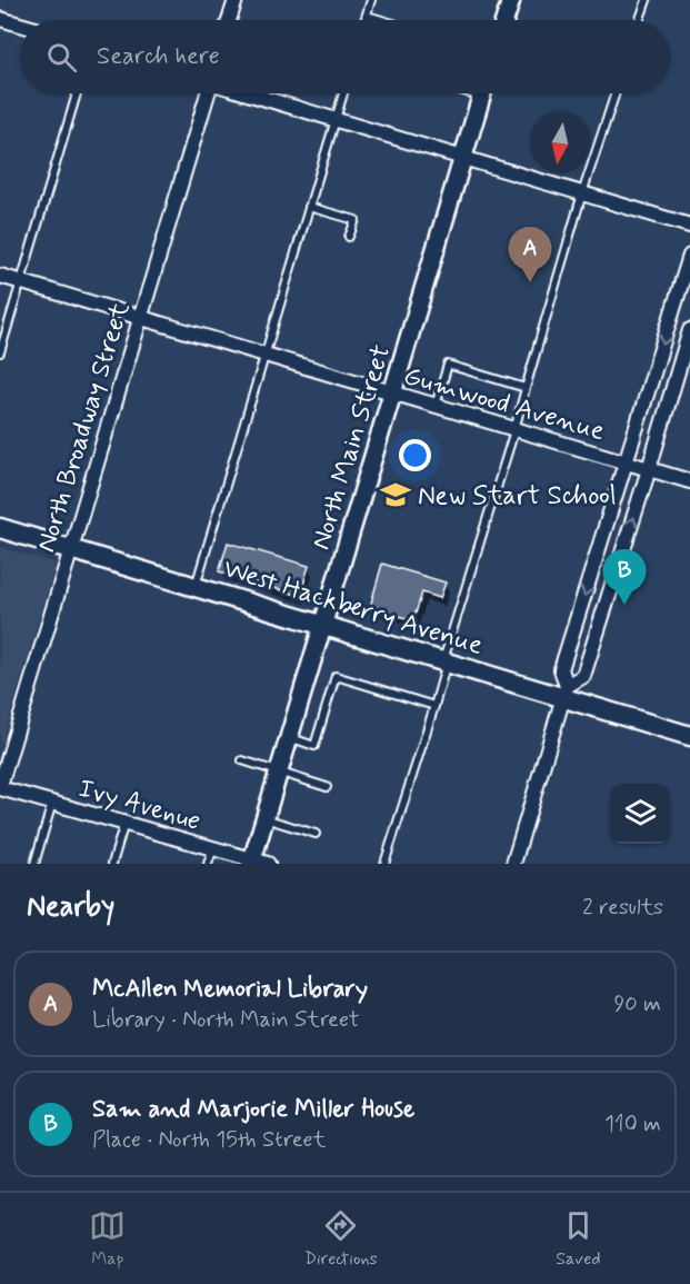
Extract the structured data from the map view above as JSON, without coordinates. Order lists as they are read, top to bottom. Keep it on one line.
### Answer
{"streets":{"main road":["West Hackberry Avenue"],"street":["Gumwood Avenue","North Broadway Street","North Main Street","Ivy Avenue"]},"crossings":[["Gumwood Avenue","North Broadway Street"],["Gumwood Avenue","North Main Street"],["North Broadway Street","West Hackberry Avenue"],["North Broadway Street","Ivy Avenue"],["North Main Street","West Hackberry Avenue"],["North Main Street","Ivy Avenue"]],"places":{"school or university":["New Start School"]},"north":"bottom","page":{"search":"Search here","pins":["A","B"],"heading":["Nearby","2 results"],"list":[{"mark":"A","name":"McAllen Memorial Library","note":"Library · North Main Street","value":"90 m"},{"mark":"B","name":"Sam and Marjorie Miller House","note":"Place · North 15th Street","value":"110 m"}],"nav":["Map","Directions","Saved"]}}
